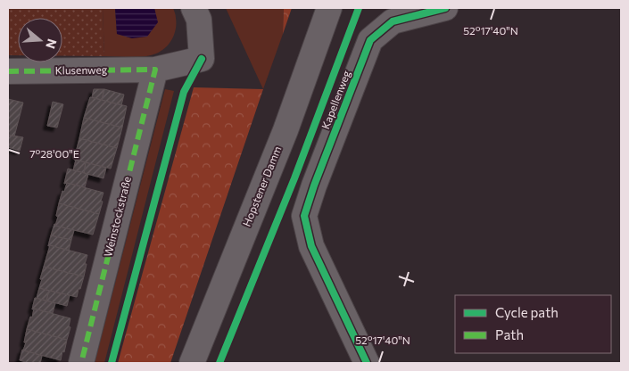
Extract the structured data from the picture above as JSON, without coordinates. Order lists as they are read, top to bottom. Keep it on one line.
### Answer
{"streets":{"street":["Klusenweg","Kapellenweg","Hopstener Damm","Weinstockstraße"]},"crossings":[["Klusenweg","Weinstockstraße"]],"legend":["Cycle path","Path"],"north":"right","coordinates":["52°17'40\"N","7°28'00\"E"]}
